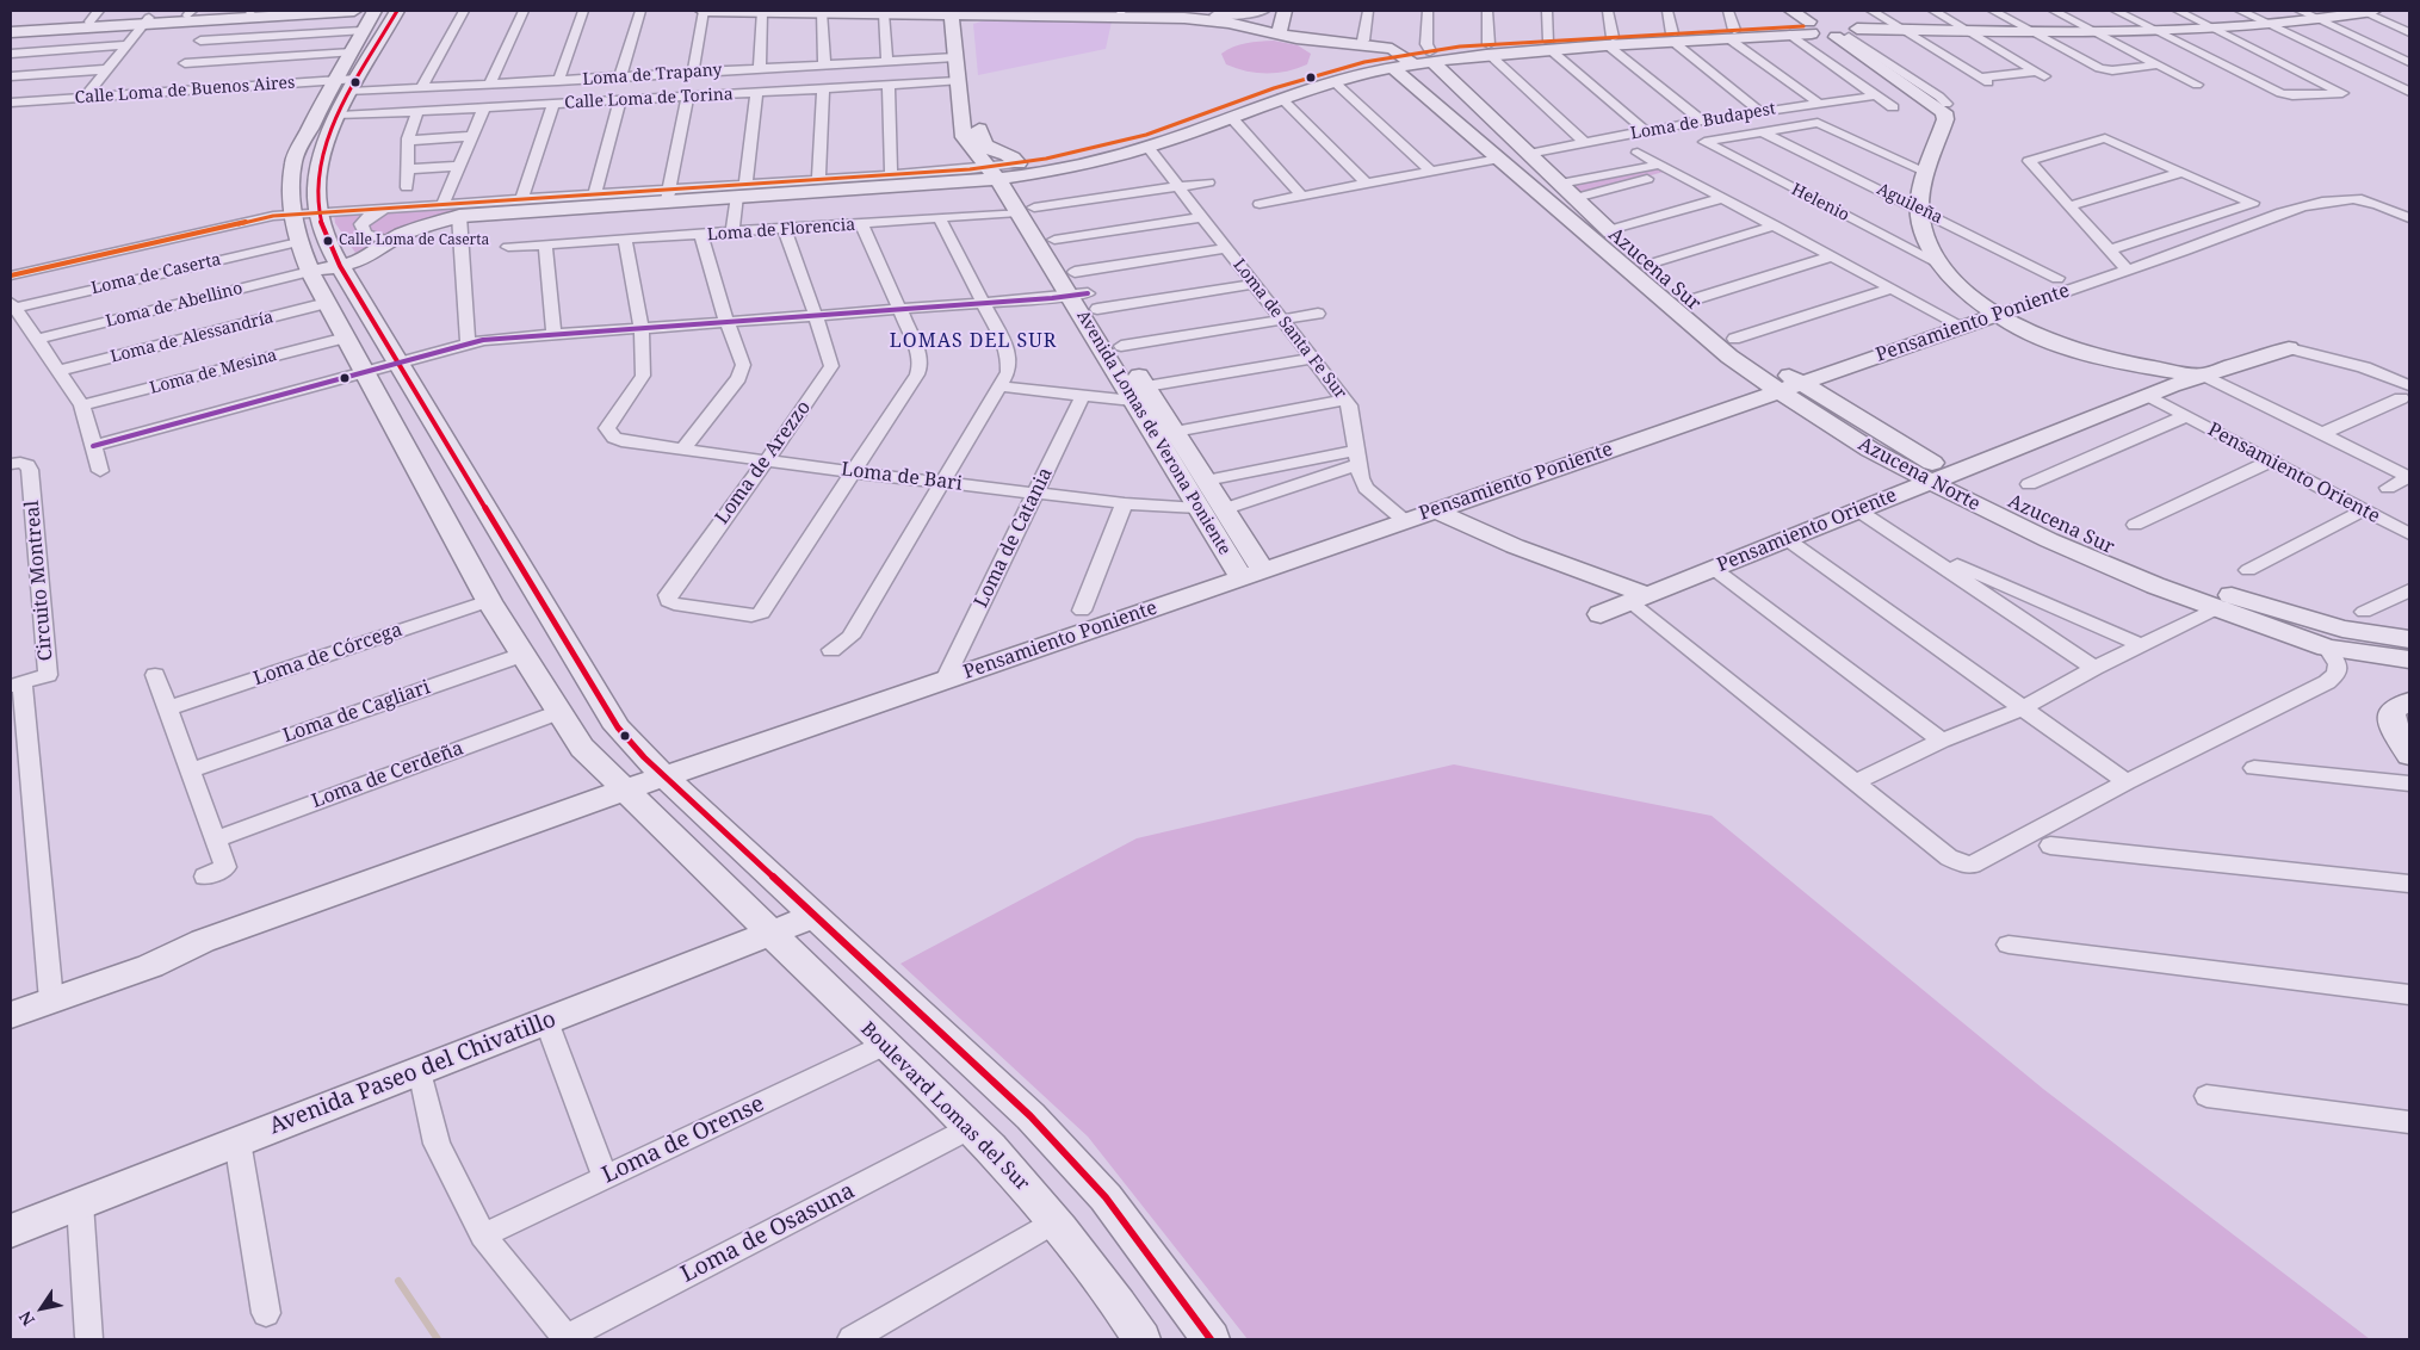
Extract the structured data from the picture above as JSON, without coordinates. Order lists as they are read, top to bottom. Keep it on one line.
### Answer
{"streets":{"street":["Loma de Trapany","Calle Loma de Buenos Aires","Calle Loma de Torina","Loma de Budapest","Helenio","Aguileña","Loma de Florencia","Azucena Sur","Loma de Caserta","Loma de Abellino","Pensamiento Poniente","Loma de Santa Fe Sur","Loma de Alessandría","Loma de Mesina","Avenida Lomas de Verona Poniente","Loma de Arezzo","Pensamiento Oriente","Azucena Norte","Loma de Bari","Loma de Catania","Circuito Montreal","Loma de Córcega","Loma de Cagliari","Loma de Cerdeña","Avenida Paseo del Chivatillo","Boulevard Lomas del Sur","Loma de Orense","Loma de Osasuna"]},"crossings":[["Loma de Trapany","Calle Loma de Buenos Aires"],["Loma de Trapany","Calle Loma de Torina"],["Loma de Trapany","Avenida Lomas de Verona Poniente"],["Loma de Trapany","Boulevard Lomas del Sur"],["Calle Loma de Buenos Aires","Calle Loma de Torina"],["Calle Loma de Buenos Aires","Boulevard Lomas del Sur"],["Calle Loma de Torina","Avenida Lomas de Verona Poniente"],["Calle Loma de Torina","Boulevard Lomas del Sur"],["Loma de Budapest","Azucena Sur"],["Helenio","Aguileña"],["Loma de Florencia","Loma de Santa Fe Sur"],["Loma de Florencia","Avenida Lomas de Verona Poniente"],["Loma de Florencia","Loma de Arezzo"],["Azucena Sur","Pensamiento Poniente"],["Azucena Sur","Pensamiento Oriente"],["Azucena Sur","Azucena Norte"],["Loma de Caserta","Boulevard Lomas del Sur"],["Loma de Abellino","Boulevard Lomas del Sur"],["Pensamiento Poniente","Loma de Santa Fe Sur"],["Pensamiento Poniente","Avenida Lomas de Verona Poniente"],["Pensamiento Poniente","Azucena Norte"],["Pensamiento Poniente","Loma de Catania"],["Pensamiento Poniente","Boulevard Lomas del Sur"],["Loma de Alessandría","Boulevard Lomas del Sur"],["Loma de Mesina","Boulevard Lomas del Sur"],["Avenida Lomas de Verona Poniente","Loma de Bari"],["Loma de Arezzo","Loma de Bari"],["Pensamiento Oriente","Azucena Norte"],["Loma de Bari","Loma de Catania"],["Loma de Córcega","Boulevard Lomas del Sur"],["Loma de Cagliari","Boulevard Lomas del Sur"],["Loma de Cerdeña","Boulevard Lomas del Sur"],["Avenida Paseo del Chivatillo","Boulevard Lomas del Sur"],["Boulevard Lomas del Sur","Loma de Orense"],["Boulevard Lomas del Sur","Loma de Osasuna"]],"districts":["LOMAS DEL SUR"],"places":["Calle Loma de Caserta"],"north":"bottom left"}
